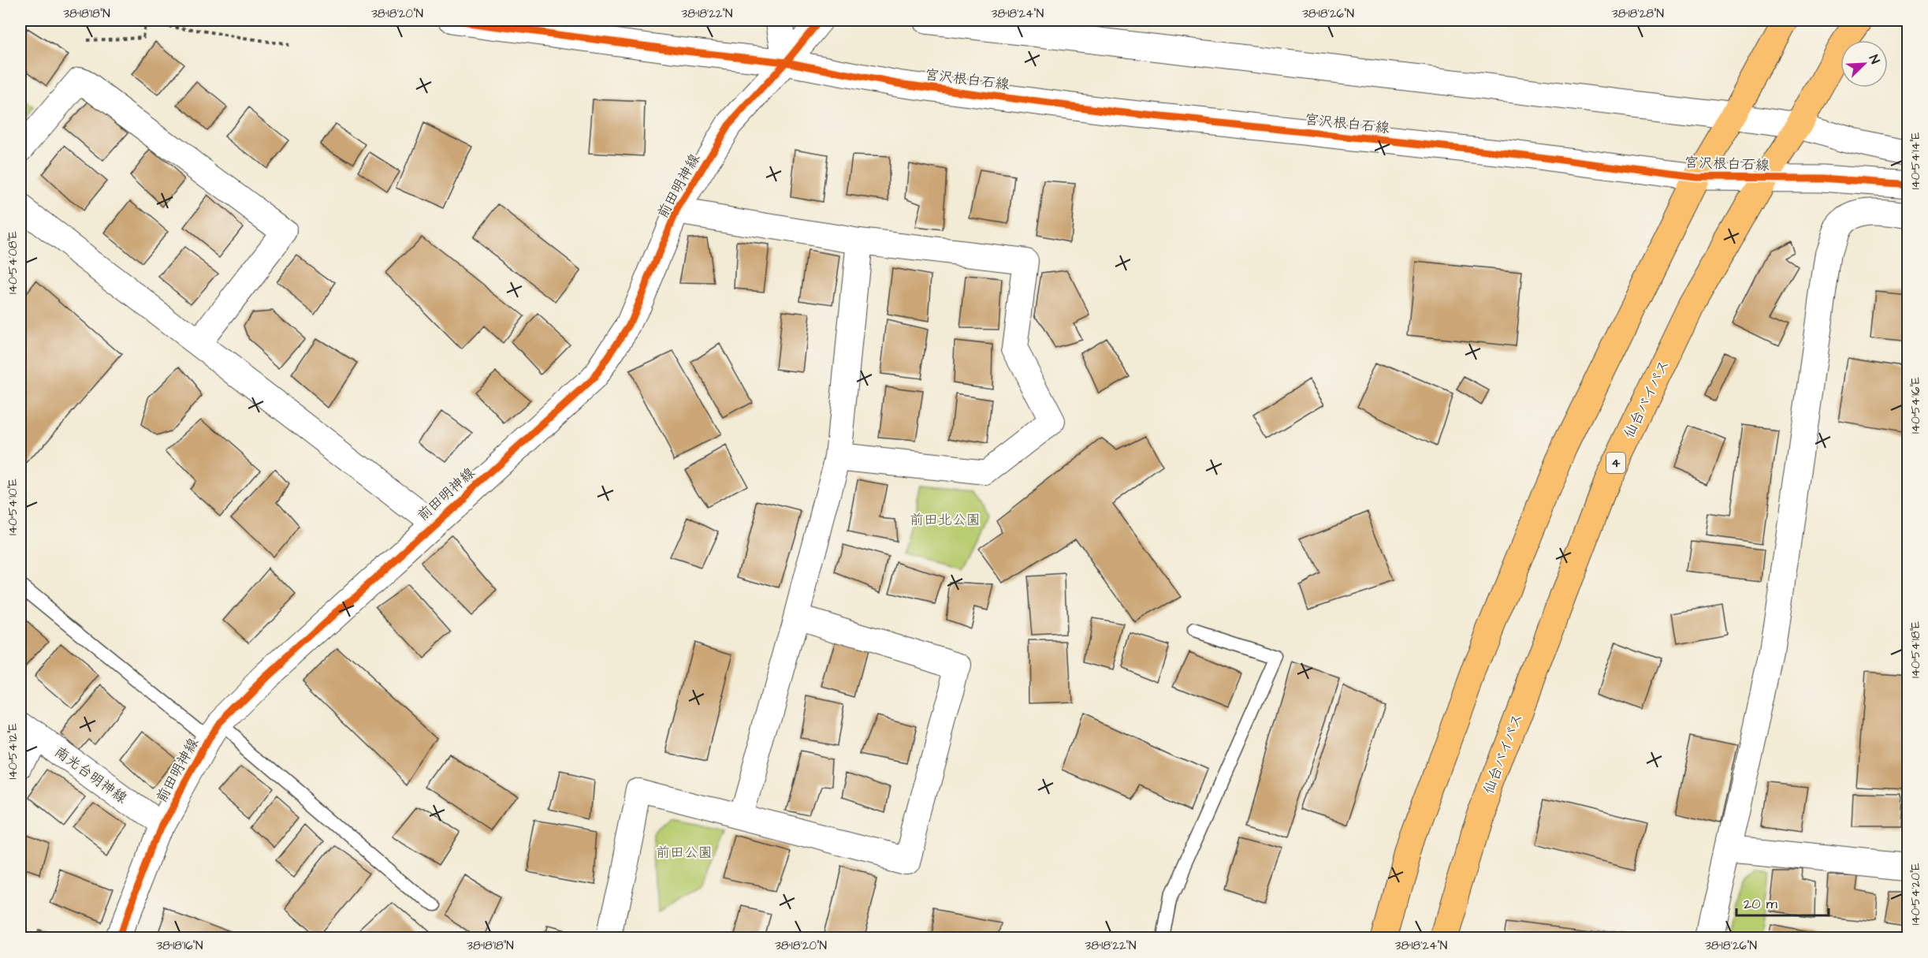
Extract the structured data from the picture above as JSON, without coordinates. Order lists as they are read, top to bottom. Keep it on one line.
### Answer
{"streets":{"highway":["仙台バイパス","4"],"street":["宮沢根白石線","前田明神線","南光台明神線"]},"crossings":[["宮沢根白石線","前田明神線"],["宮沢根白石線","仙台バイパス"],["前田明神線","南光台明神線"]],"parks":["前田北公園","前田公園"],"scale_bar":"20 m","north":"top right","coordinates":["38°18'18\"N","38°18'20\"N","38°18'22\"N","38°18'24\"N","38°18'26\"N","38°18'28\"N","140°54'14\"E","140°54'08\"E","140°54'16\"E","140°54'10\"E","140°54'18\"E","140°54'12\"E","140°54'20\"E","38°18'16\"N"]}
